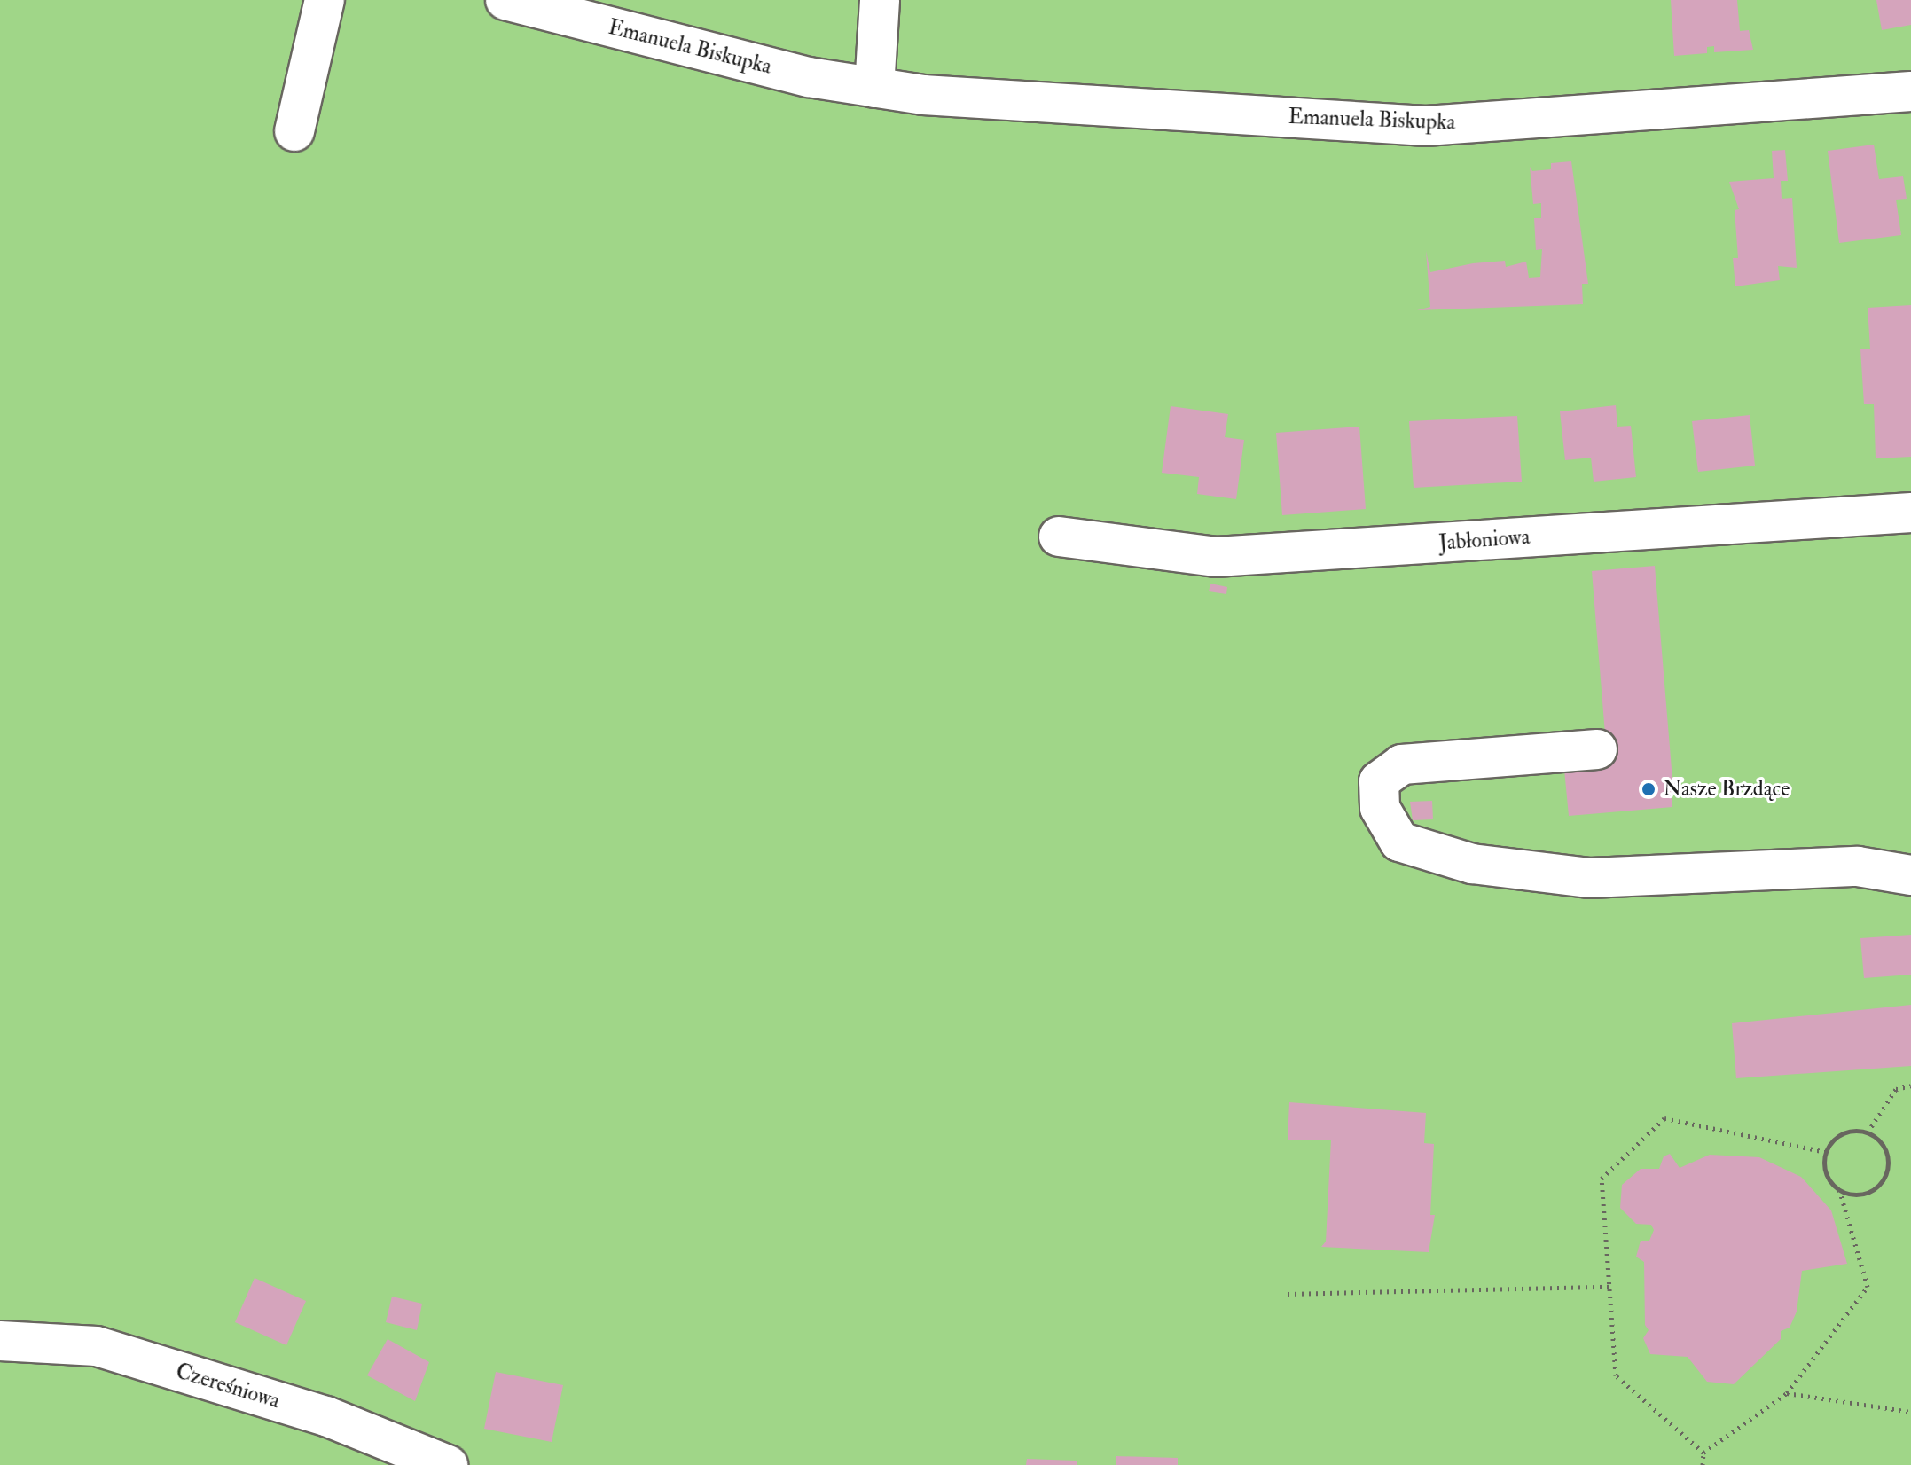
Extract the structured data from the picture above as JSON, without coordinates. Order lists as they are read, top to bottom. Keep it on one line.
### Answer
{"streets":{"street":["Emanuela Biskupka","Jabłoniowa","Czereśniowa"]},"places":["Nasze Brzdące"]}
